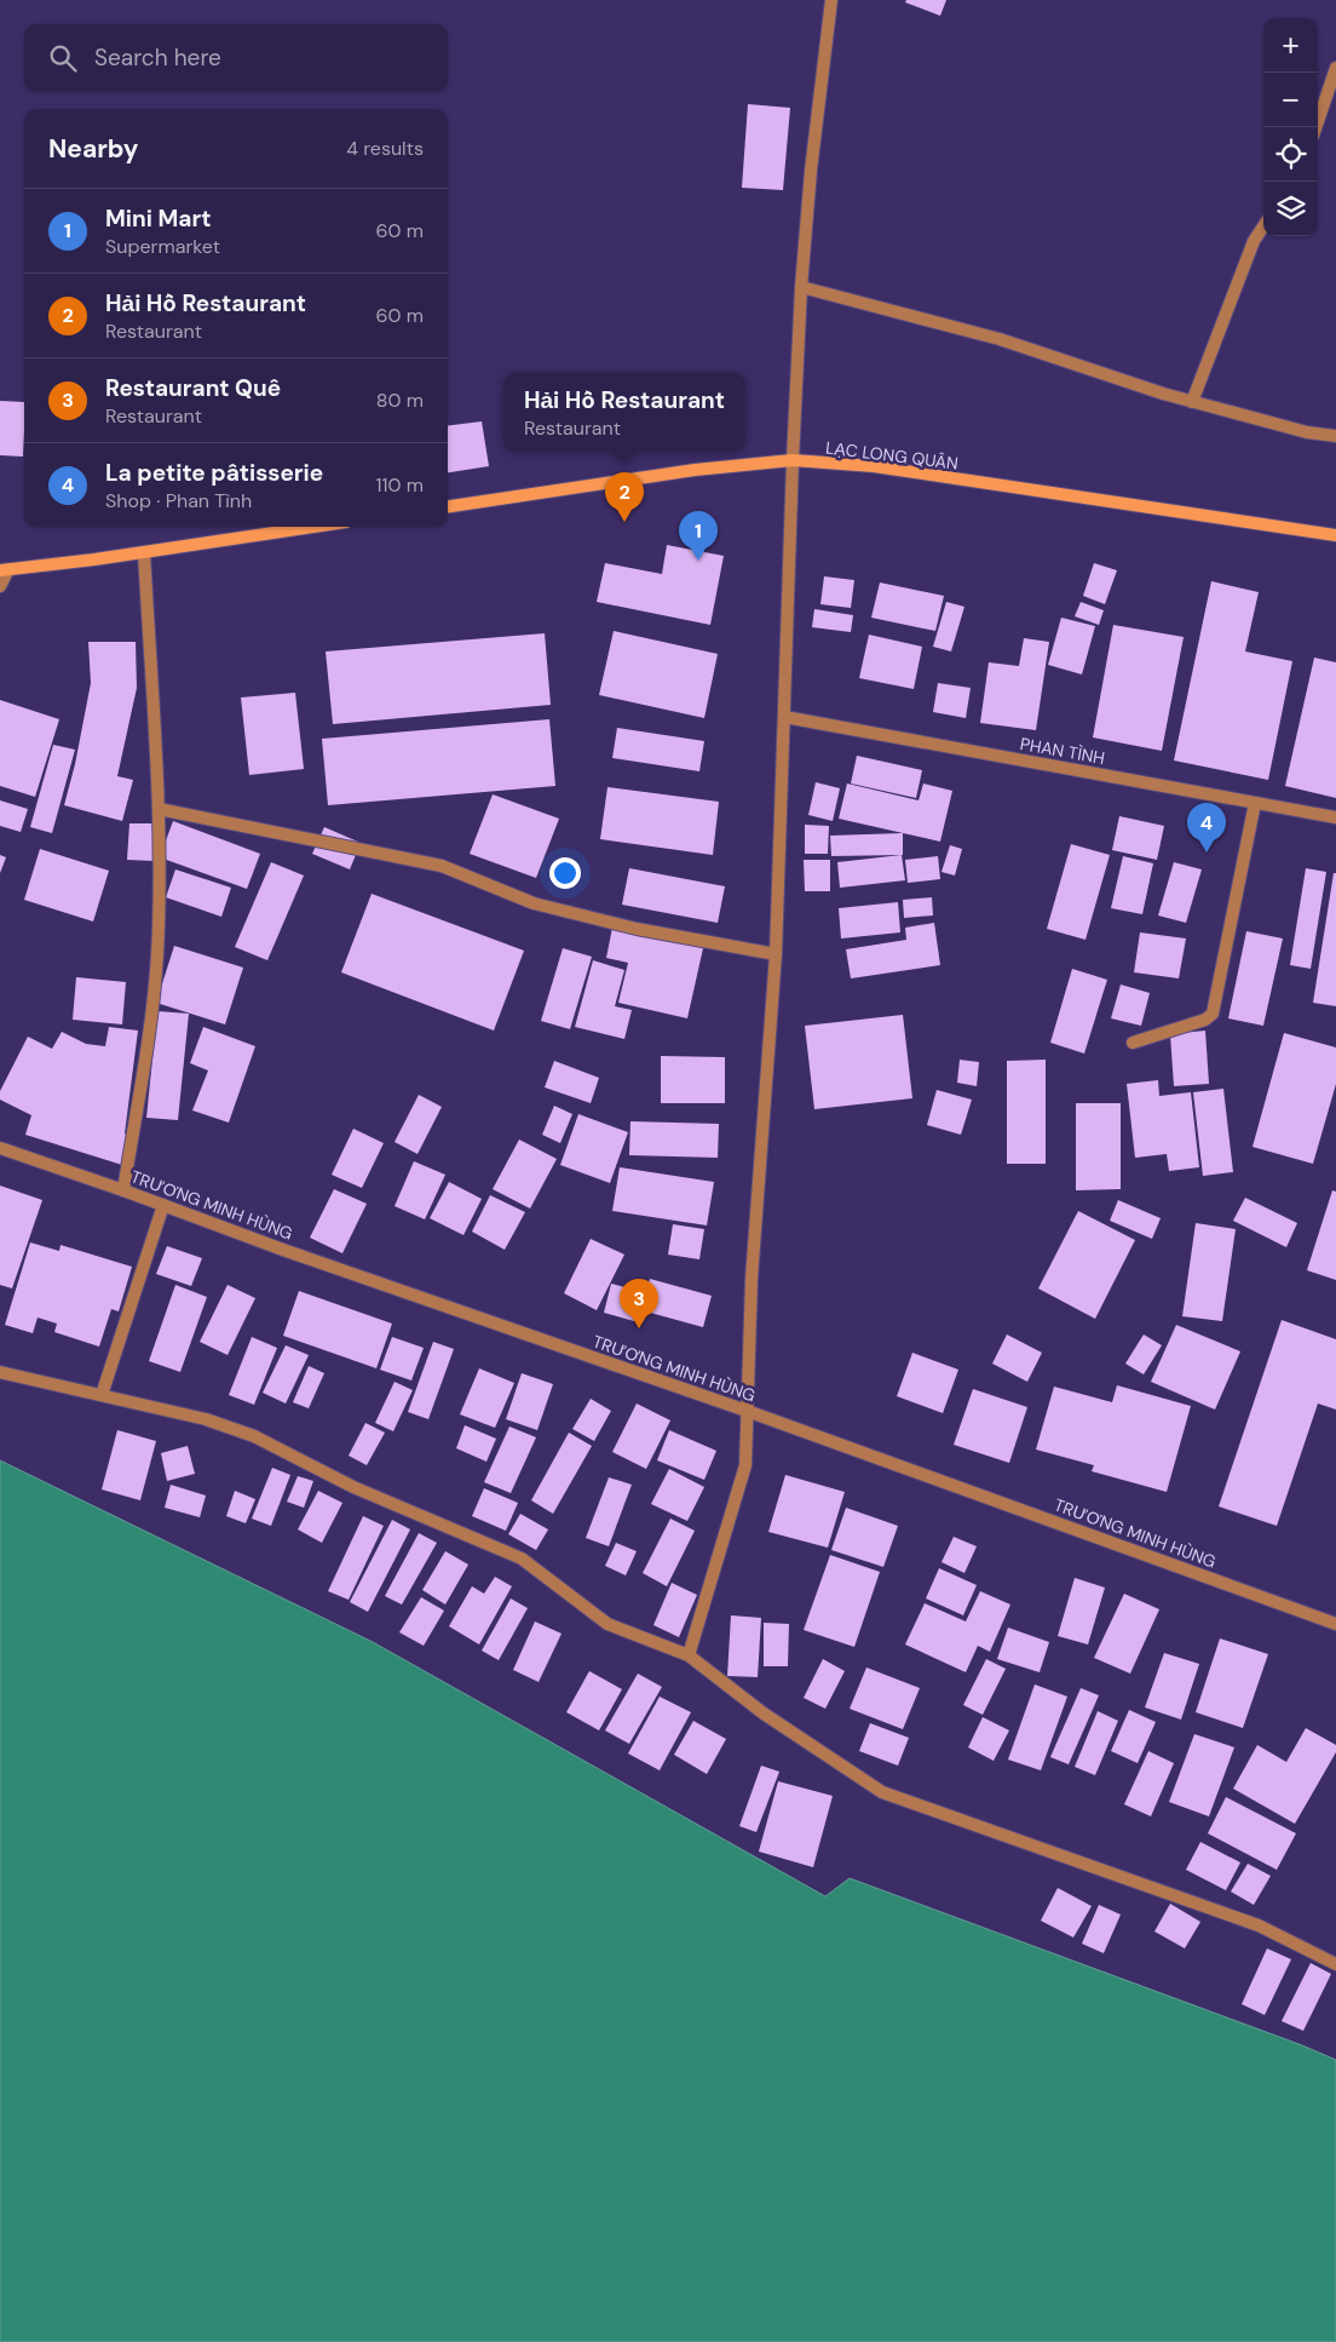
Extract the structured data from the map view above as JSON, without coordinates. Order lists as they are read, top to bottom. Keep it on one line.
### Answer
{"streets":{"main road":["LẠC LONG QUÂN"],"street":["PHAN TÌNH","TRƯƠNG MINH HÙNG"]},"page":{"map_buttons":["+","−"],"search":"Search here","heading":["Nearby","4 results"],"list":[{"mark":"1","name":"Mini Mart","note":"Supermarket","value":"60 m"},{"mark":"2","name":"Hải Hồ Restaurant","note":"Restaurant","value":"60 m"},{"mark":"3","name":"Restaurant Quê","note":"Restaurant","value":"80 m"},{"mark":"4","name":"La petite pâtisserie","note":"Shop · Phan Tình","value":"110 m"}],"popup":["Hải Hồ Restaurant","Restaurant"],"pins":["2","1","4","3"]}}
